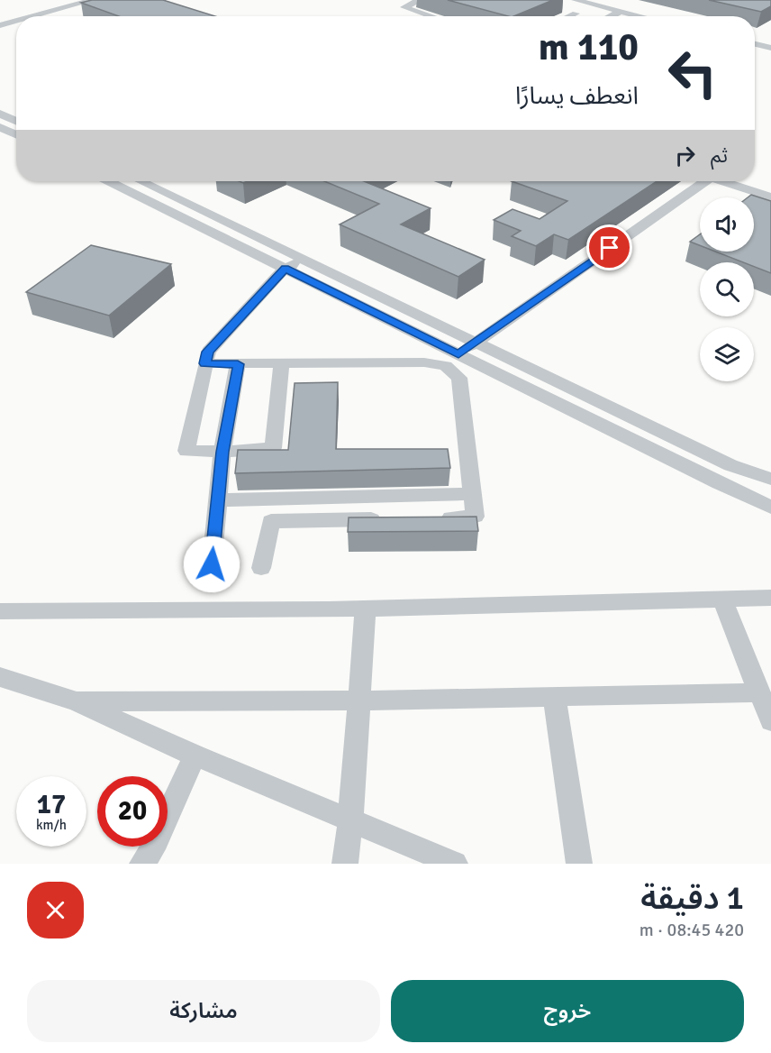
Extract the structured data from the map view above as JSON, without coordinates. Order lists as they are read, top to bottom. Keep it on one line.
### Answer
{"page":{"turn":["110 m","انعطف يسارًا"],"then":"ثم","speed":"17 km/h","limit":"20","heading":["1 دقيقة","420 m · 08:45"],"buttons":["خروج","مشاركة"]}}
